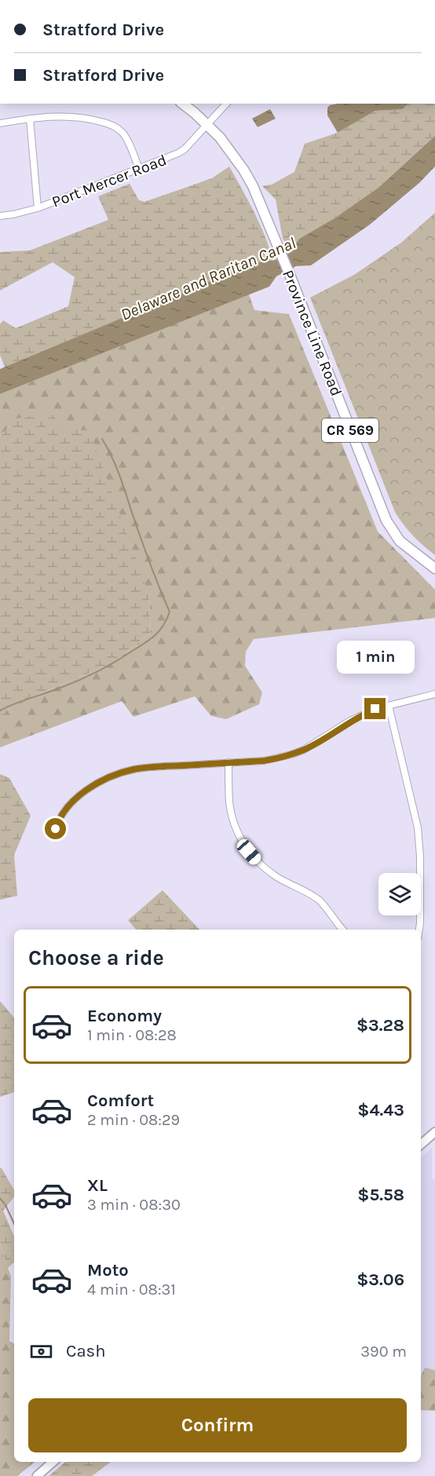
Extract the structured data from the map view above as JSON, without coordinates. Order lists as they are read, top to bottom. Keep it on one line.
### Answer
{"streets":{"main road":["Province Line Road","CR 569"],"street":["Port Mercer Road"]},"crossings":[["Port Mercer Road","Province Line Road"]],"water":["Delaware and Raritan Canal"],"page":{"banner":["Stratford Drive","Stratford Drive"],"bubble":"1 min","heading":"Choose a ride","list":[{"name":"Economy","note":"1 min · 08:28","value":"$3.28"},{"name":"Comfort","note":"2 min · 08:29","value":"$4.43"},{"name":"XL","note":"3 min · 08:30","value":"$5.58"},{"name":"Moto","note":"4 min · 08:31","value":"$3.06"}],"pay":["Cash","390 m"],"buttons":"Confirm"}}
